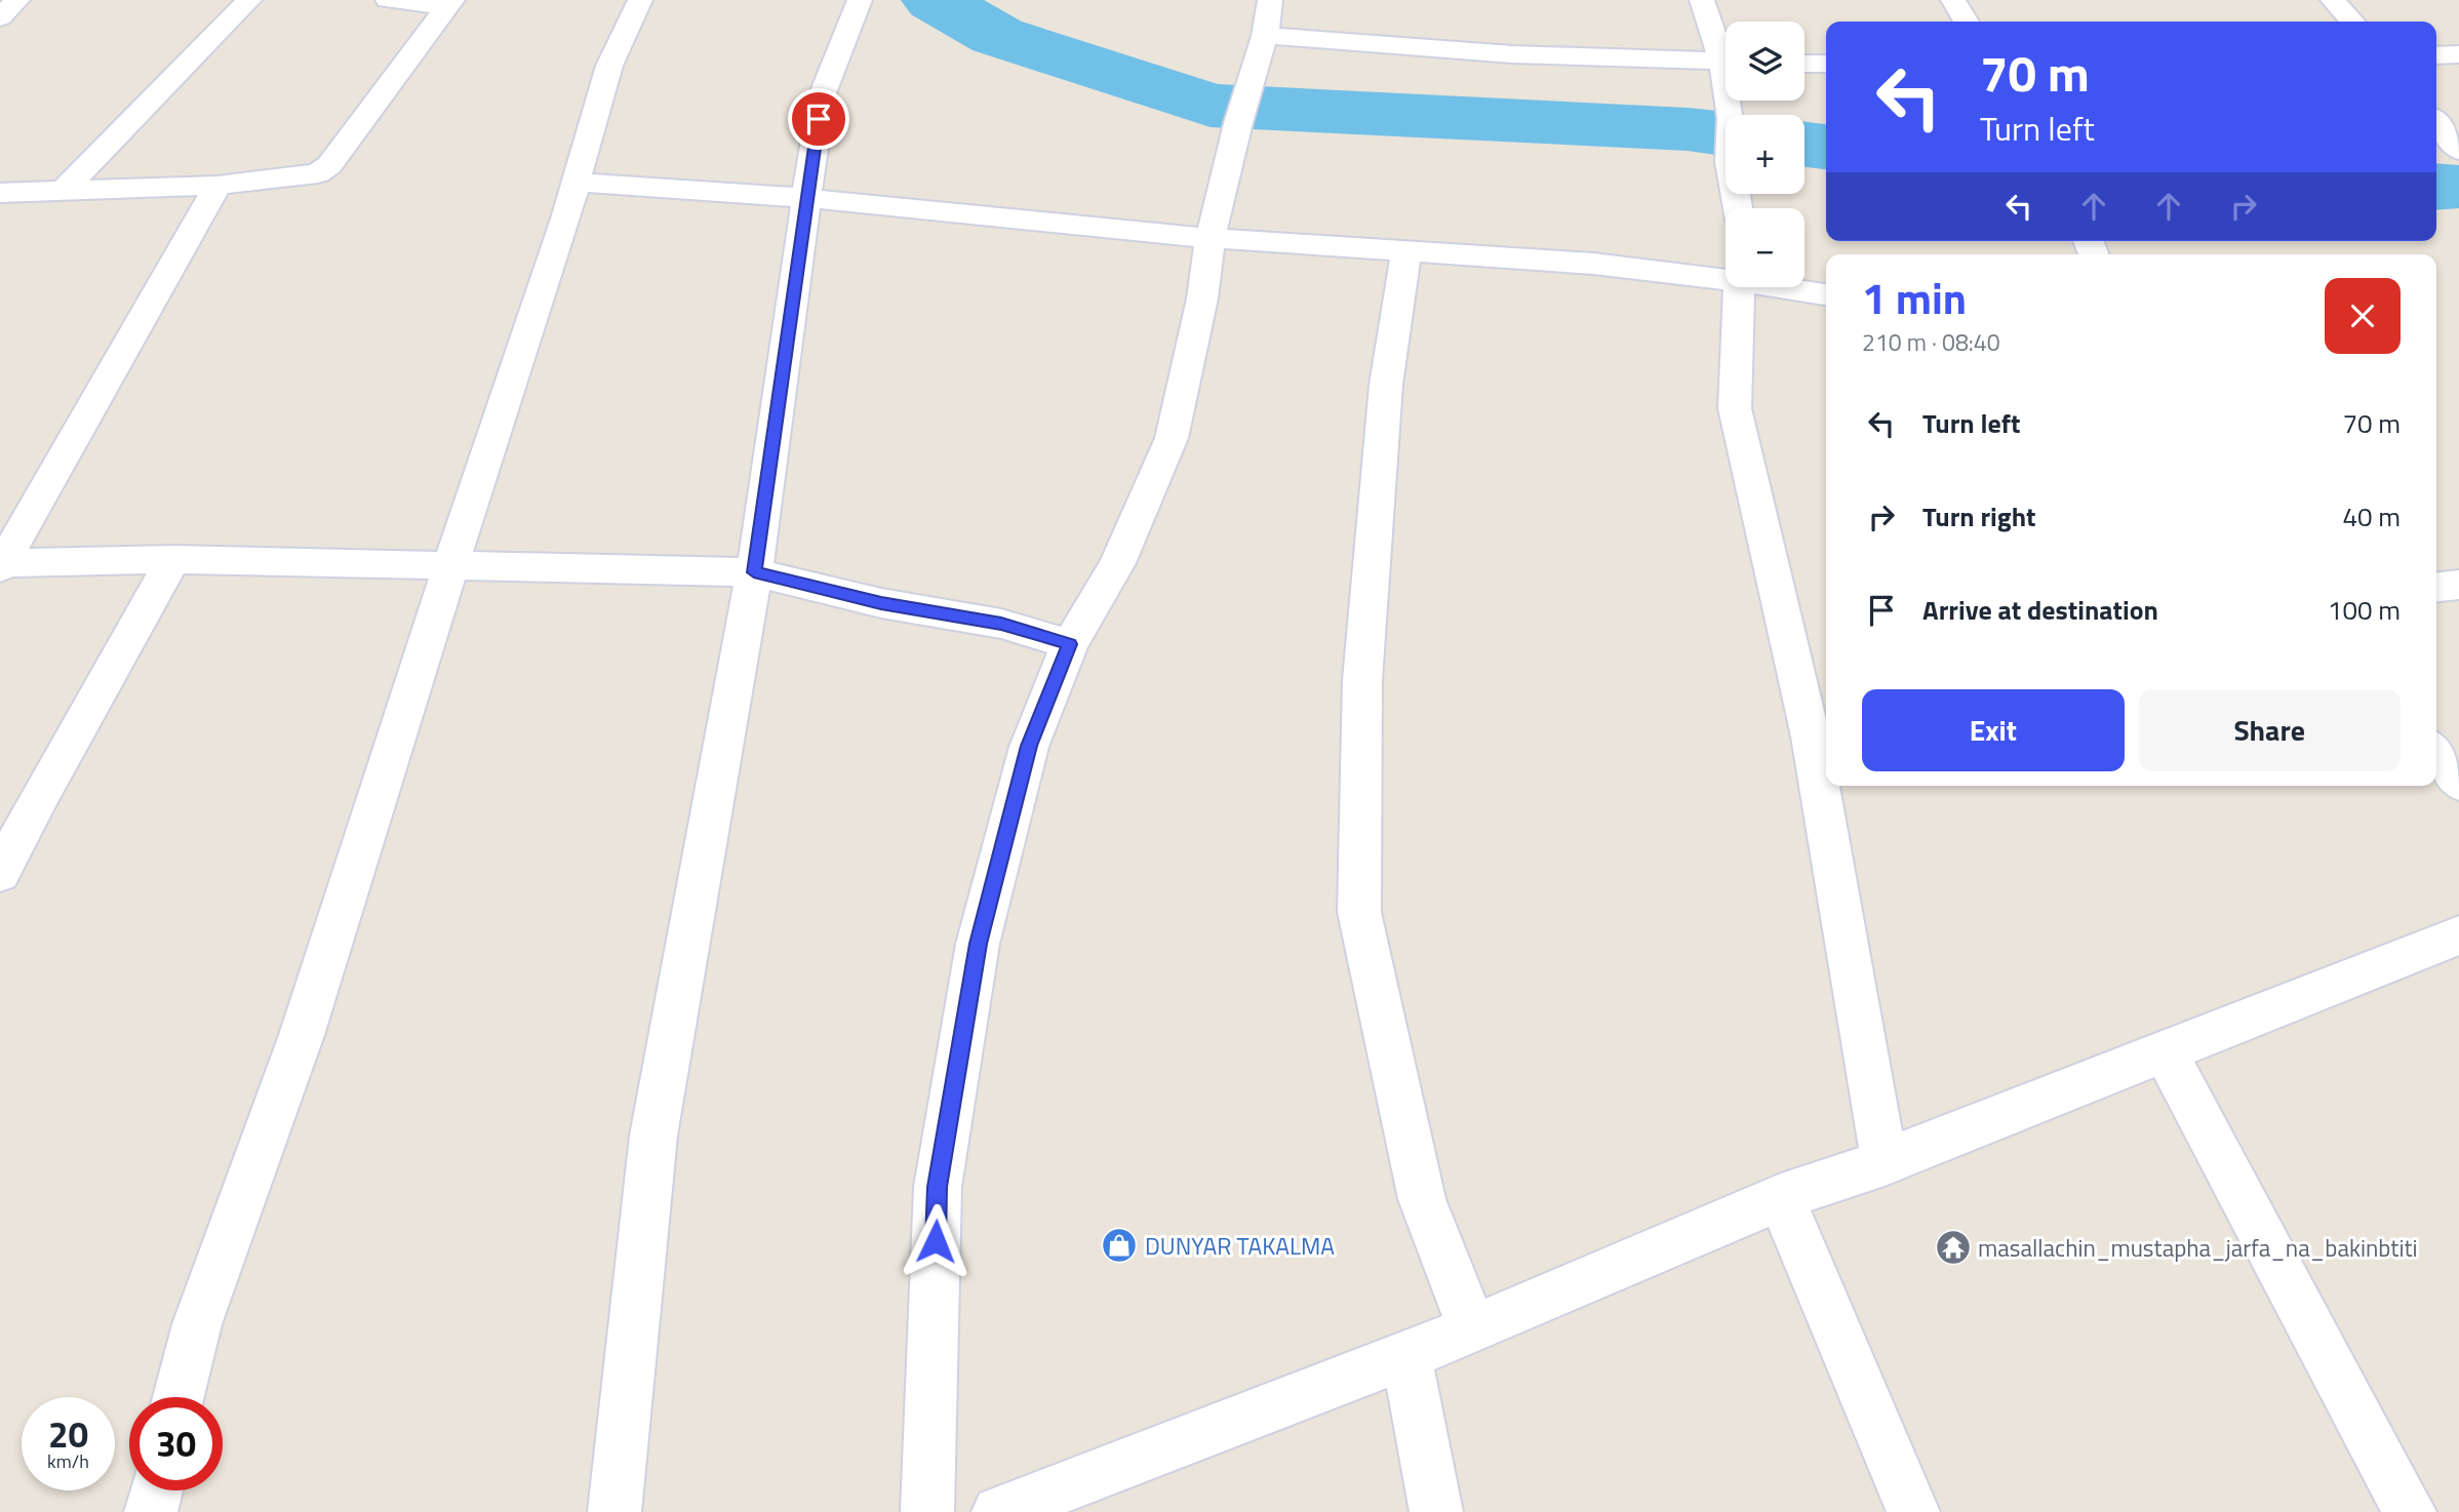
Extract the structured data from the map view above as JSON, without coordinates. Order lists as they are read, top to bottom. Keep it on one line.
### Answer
{"places":{"shop":["DUNYAR TAKALMA"],"temple":["masallachin_mustapha_jarfa_na_bakinbtiti"]},"page":{"map_buttons":["+","−"],"turn":["70 m","Turn left"],"heading":["1 min","210 m · 08:40"],"list":[{"name":"Turn left","value":"70 m"},{"name":"Turn right","value":"40 m"},{"name":"Arrive at destination","value":"100 m"}],"buttons":["Exit","Share"],"speed":"20 km/h","limit":"30"}}
